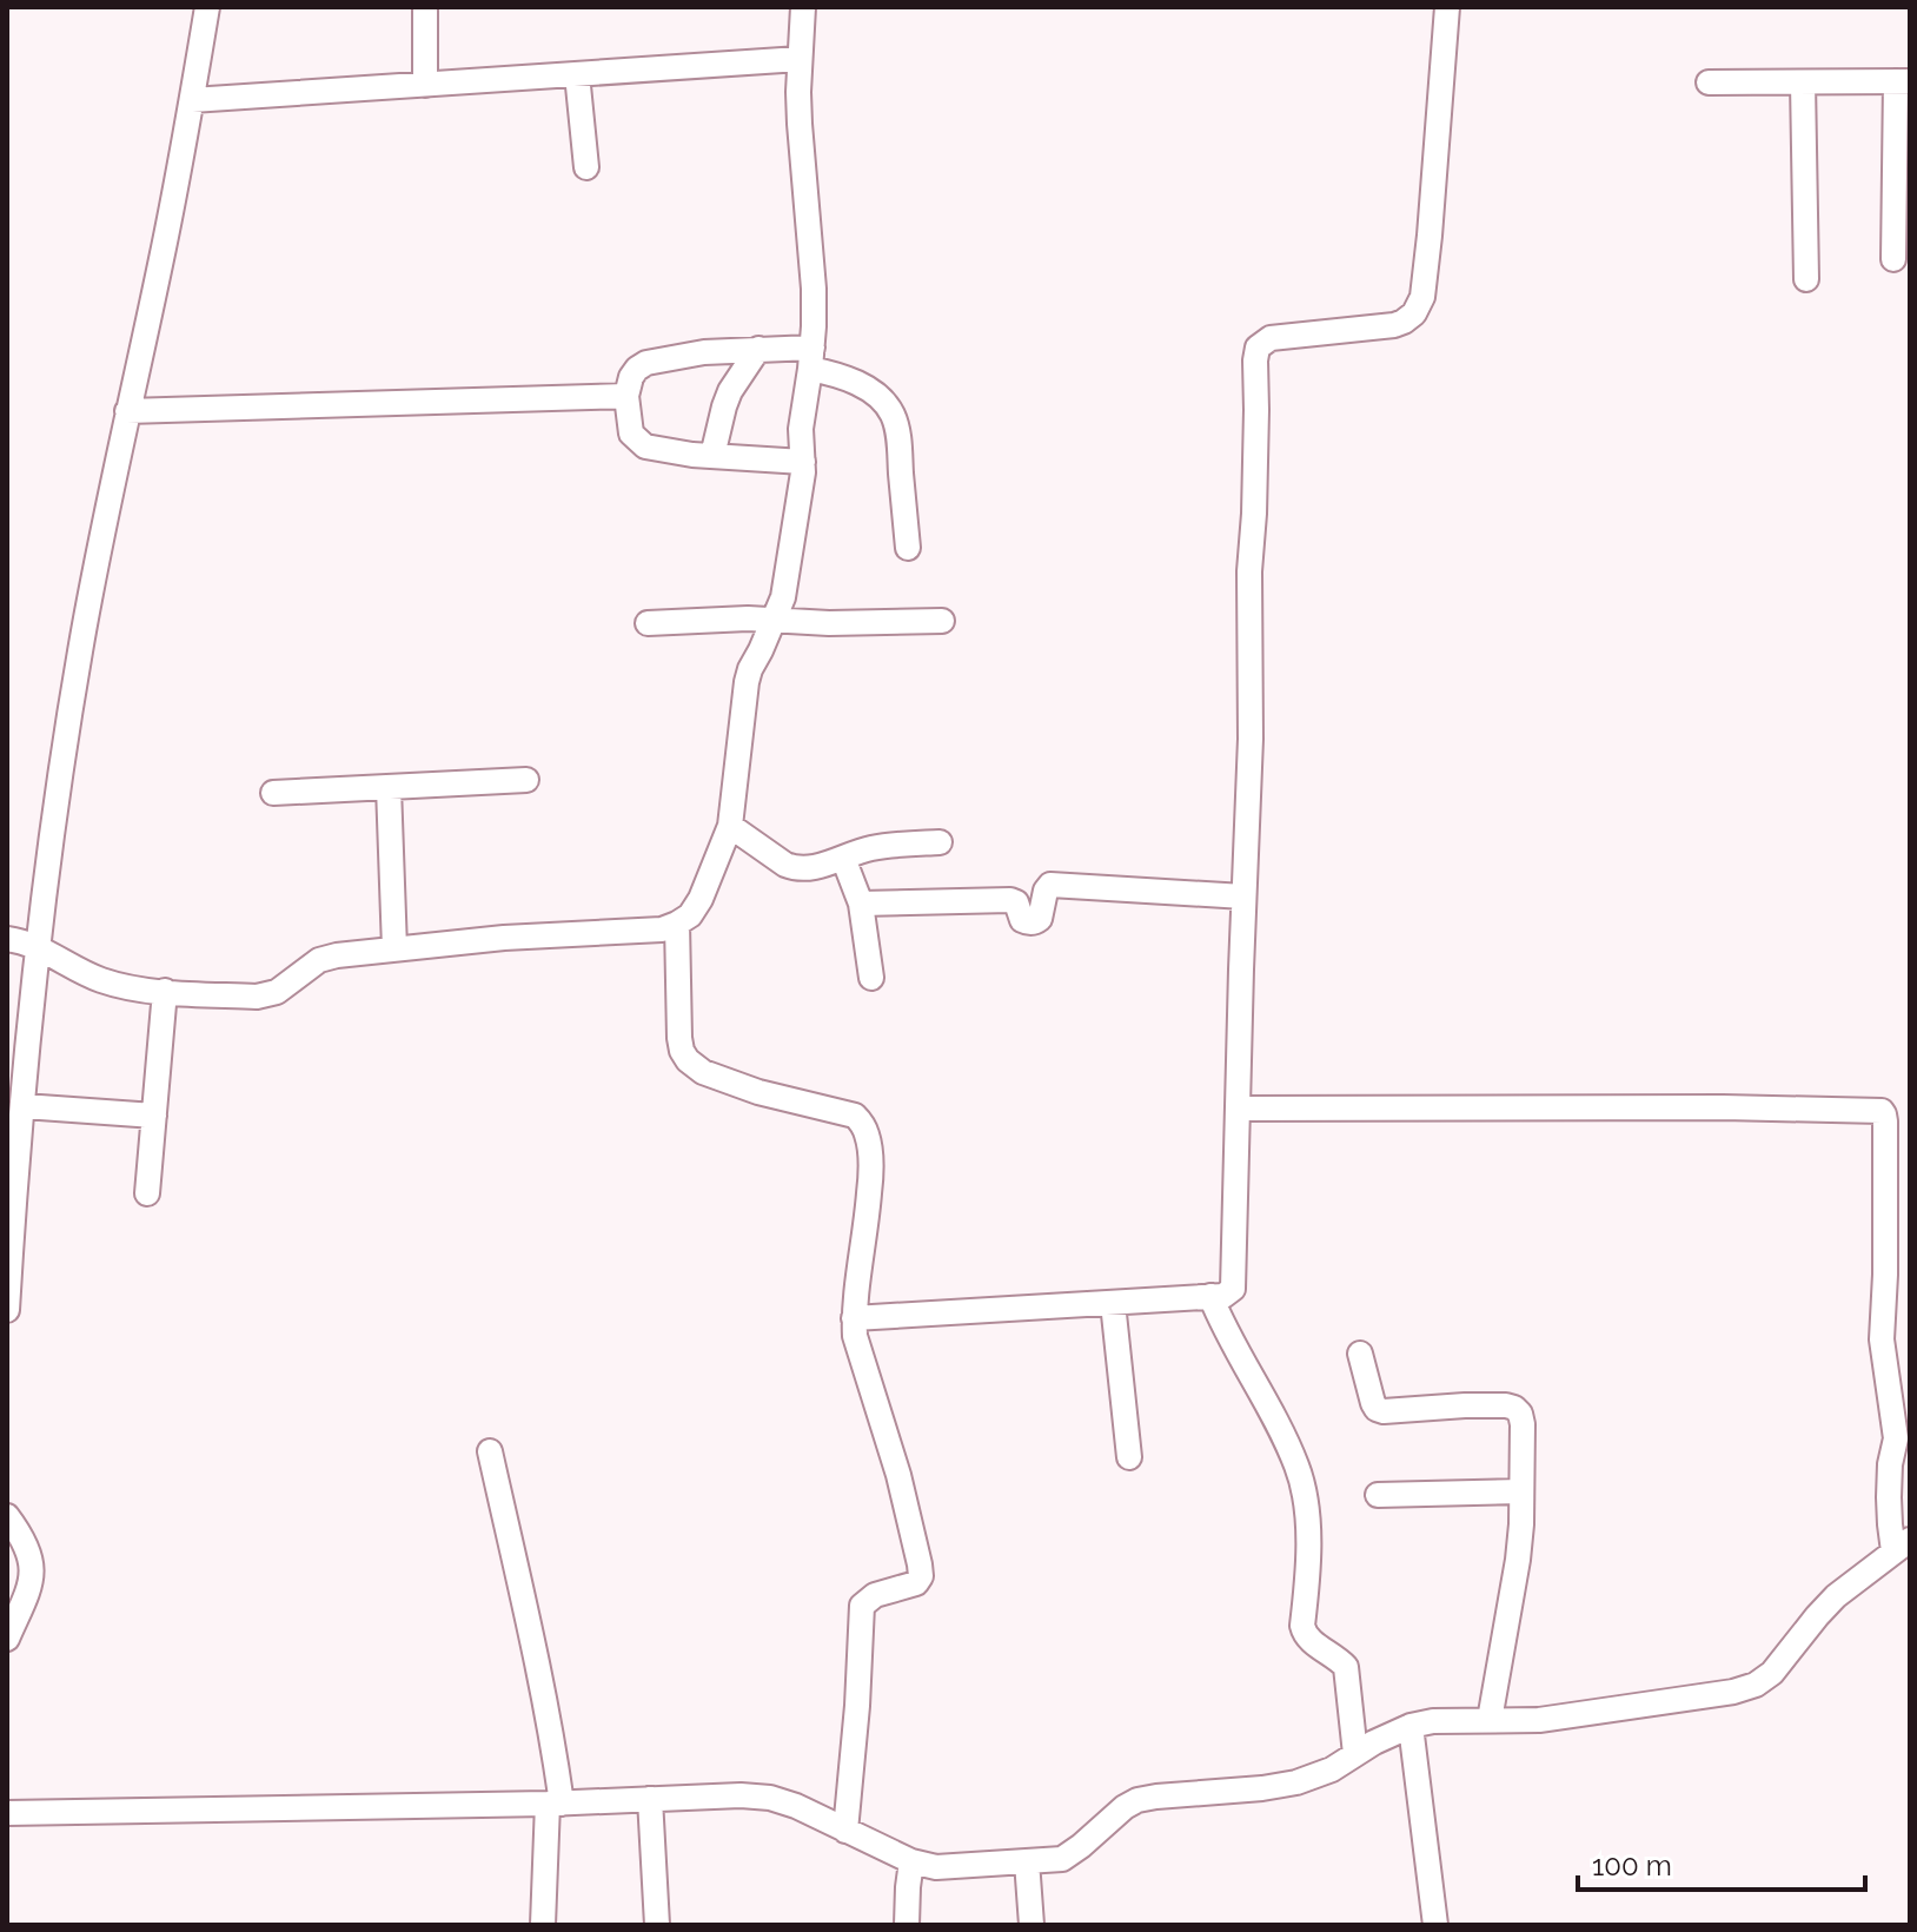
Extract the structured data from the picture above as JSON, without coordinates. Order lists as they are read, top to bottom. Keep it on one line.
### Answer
{"scale_bar":"100 m"}
